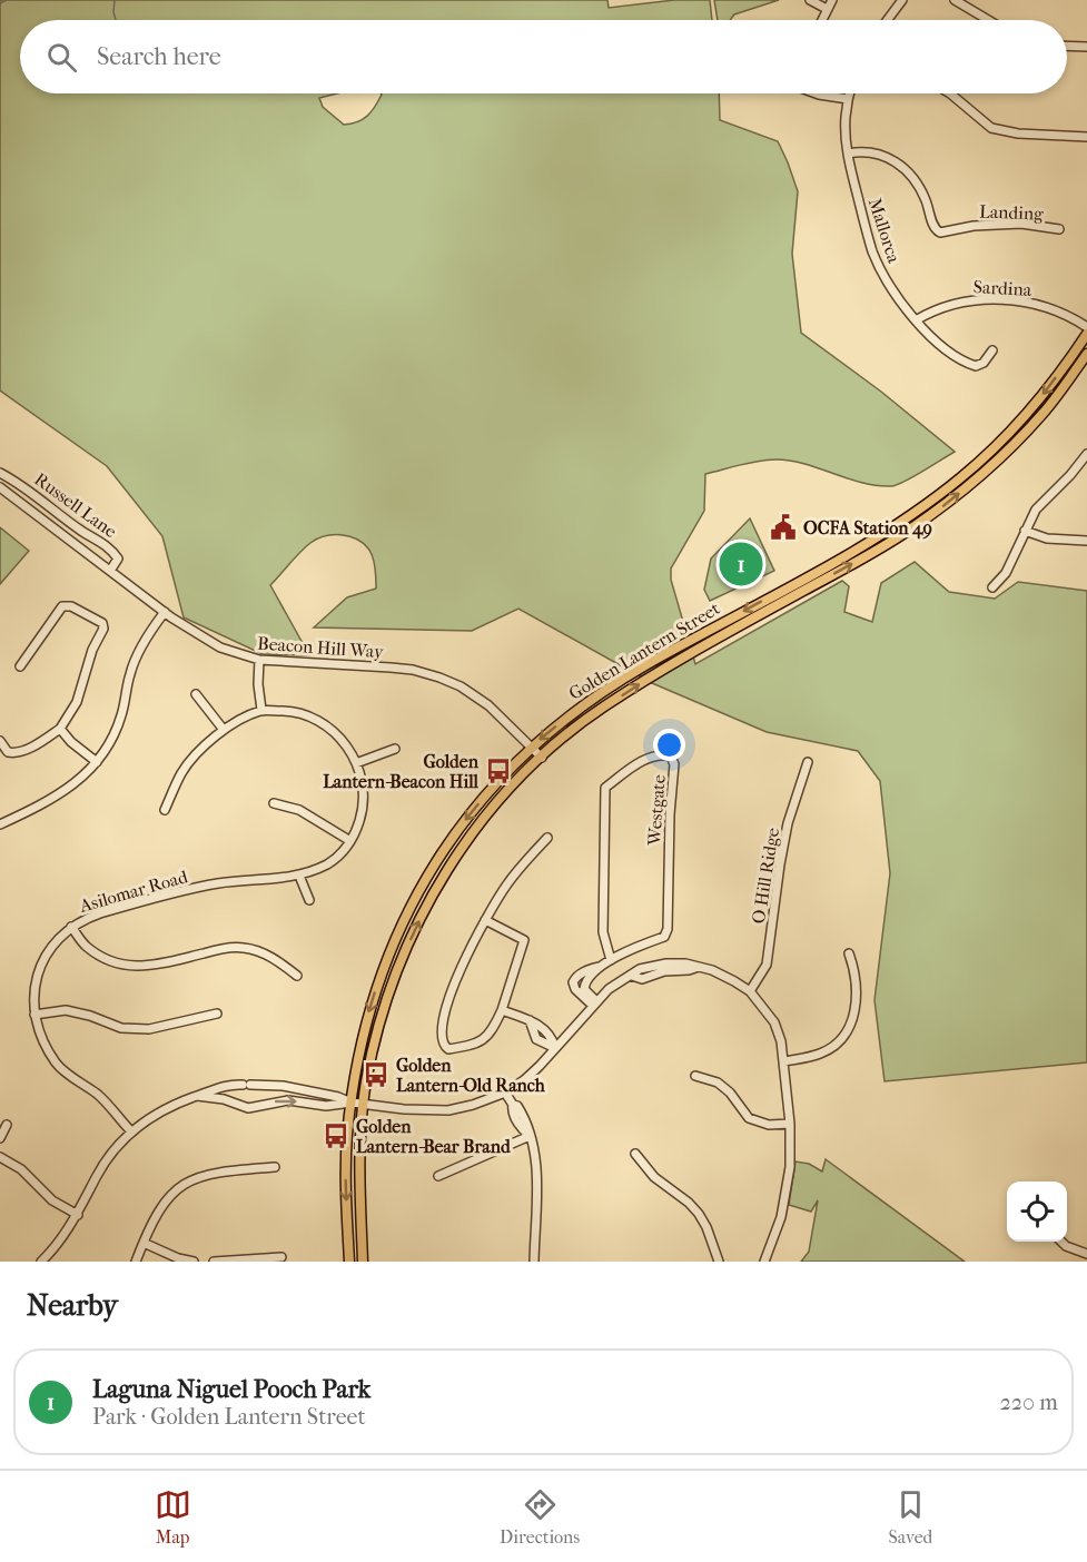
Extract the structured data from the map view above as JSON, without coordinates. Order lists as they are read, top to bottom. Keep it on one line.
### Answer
{"streets":{"main road":["Golden Lantern Street"],"street":["Landing","Mallorca","Sardina","Russell Lane","Beacon Hill Way","Westgate","O Hill Ridge","Asilomar Road"]},"crossings":[["Landing","Mallorca"],["Mallorca","Sardina"],["Russell Lane","Beacon Hill Way"],["Beacon Hill Way","Golden Lantern Street"]],"places":{"public building":["OCFA Station 49"],"bus stop":["Golden Lantern-Beacon Hill","Golden Lantern-Old Ranch","Golden Lantern-Bear Brand"]},"page":{"search":"Search here","pins":"1","heading":"Nearby","list":[{"mark":"1","name":"Laguna Niguel Pooch Park","note":"Park · Golden Lantern Street","value":"220 m"}],"nav":["Map","Directions","Saved"]}}
